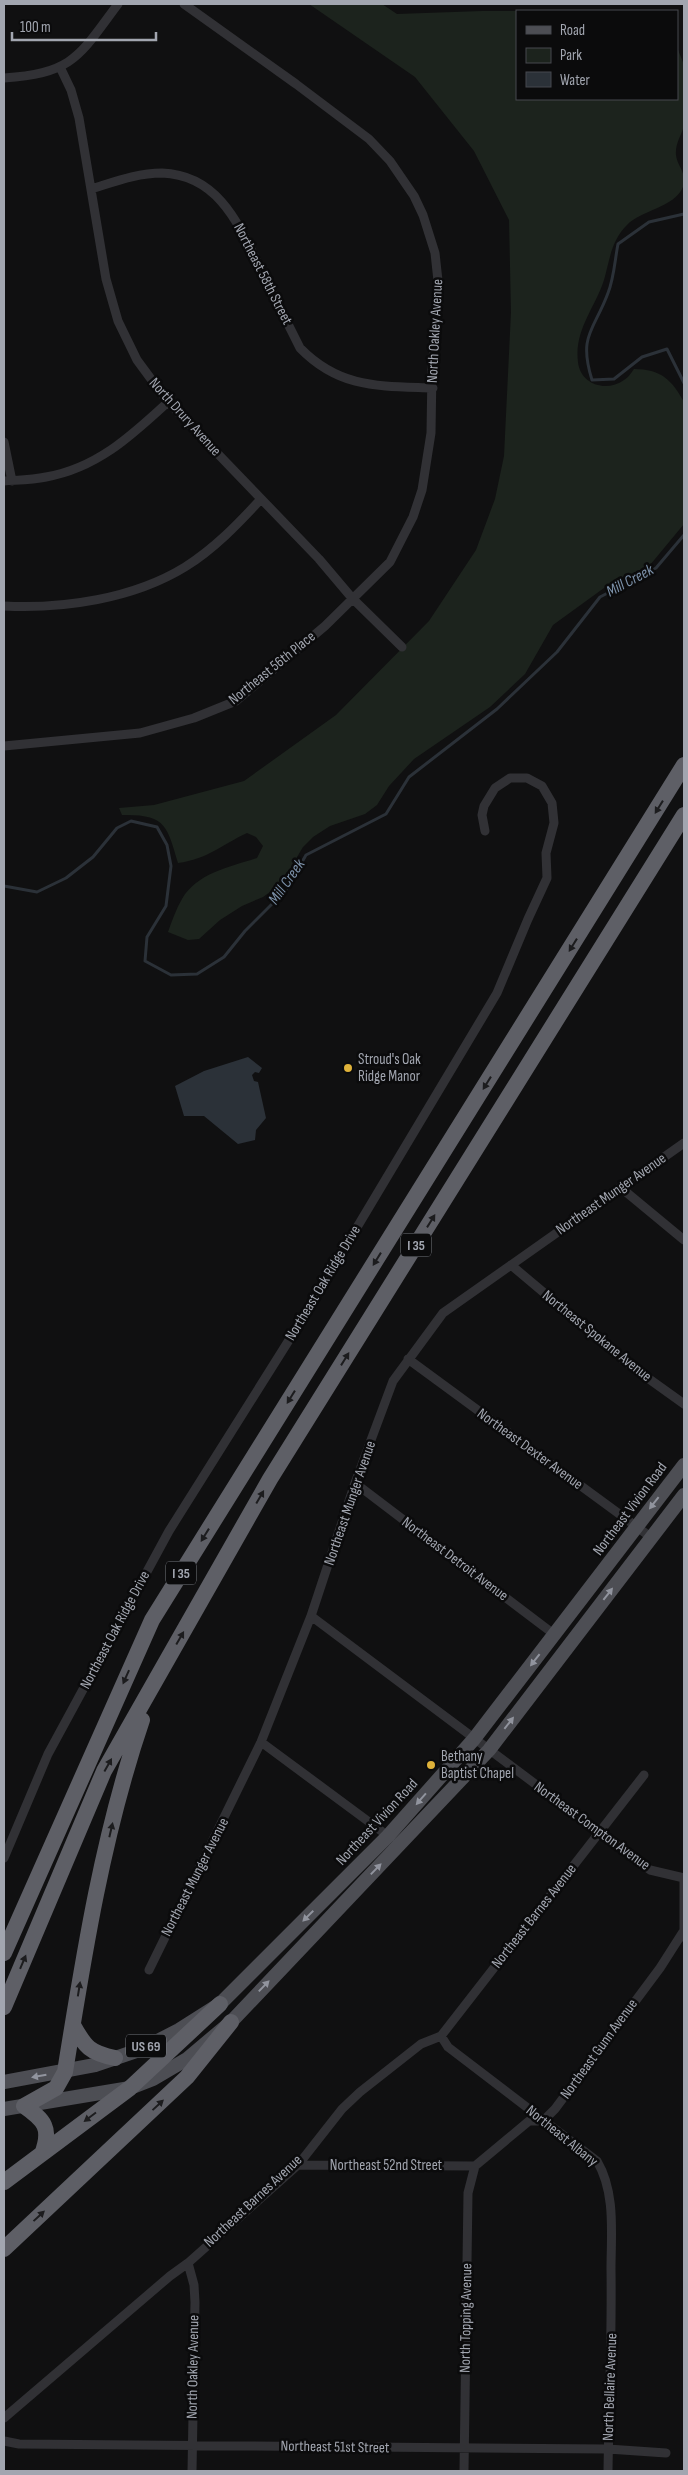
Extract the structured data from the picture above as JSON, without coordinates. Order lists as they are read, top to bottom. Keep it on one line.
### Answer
{"streets":{"highway":["I 35"],"main road":["Northeast Vivion Road","US 69"],"street":["Northeast 58th Street","North Oakley Avenue","North Drury Avenue","Northeast 56th Place","Northeast Munger Avenue","Northeast Oak Ridge Drive","Northeast Spokane Avenue","Northeast Dexter Avenue","Northeast Detroit Avenue","Northeast Compton Avenue","Northeast Barnes Avenue","Northeast Gunn Avenue","Northeast Albany","Northeast 52nd Street","North Topping Avenue","North Bellaire Avenue","Northeast 51st Street"]},"crossings":[["Northeast 58th Street","North Oakley Avenue"],["Northeast 58th Street","North Drury Avenue"],["North Oakley Avenue","North Drury Avenue"],["North Oakley Avenue","Northeast 56th Place"],["North Oakley Avenue","Northeast Barnes Avenue"],["North Oakley Avenue","Northeast 51st Street"],["North Drury Avenue","Northeast 56th Place"],["Northeast Munger Avenue","Northeast Spokane Avenue"],["Northeast Munger Avenue","Northeast Dexter Avenue"],["Northeast Munger Avenue","Northeast Detroit Avenue"],["Northeast Munger Avenue","Northeast Compton Avenue"],["Northeast Dexter Avenue","Northeast Vivion Road"],["Northeast Vivion Road","Northeast Detroit Avenue"],["Northeast Vivion Road","Northeast Compton Avenue"],["Northeast Compton Avenue","Northeast Barnes Avenue"],["Northeast Compton Avenue","Northeast Gunn Avenue"],["Northeast Barnes Avenue","Northeast Albany"],["Northeast Barnes Avenue","Northeast 52nd Street"],["Northeast Gunn Avenue","Northeast Albany"],["Northeast Albany","North Bellaire Avenue"],["Northeast 52nd Street","North Topping Avenue"],["North Topping Avenue","Northeast 51st Street"],["North Bellaire Avenue","Northeast 51st Street"]],"water":["Mill Creek"],"places":["Stroud's Oak Ridge Manor","Bethany Baptist Chapel"],"legend":["Road","Park","Water"],"scale_bar":"100 m"}
